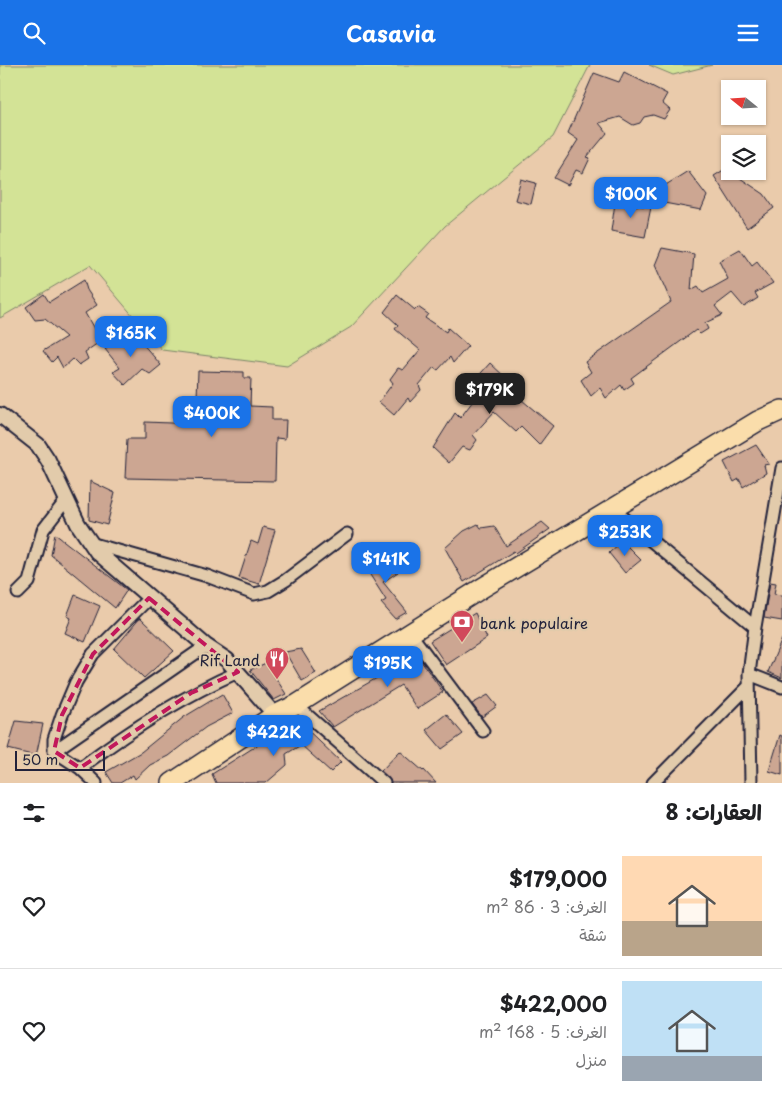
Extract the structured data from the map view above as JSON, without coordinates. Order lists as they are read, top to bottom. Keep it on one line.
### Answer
{"places":{"bank":["bank populaire"],"restaurant":["Rif Land"]},"scale_bar":"50 m","north":"left","page":{"header":"Casavia","price":["$100K","$165K","$179K","$400K","$253K","$141K","$195K","$422K"],"scale":"50 m","heading":"العقارات: 8","list":[{"name":"$179,000","note":"الغرف: 3 · 86 m² · شقة"},{"name":"$422,000","note":"الغرف: 5 · 168 m² · منزل"}]}}
